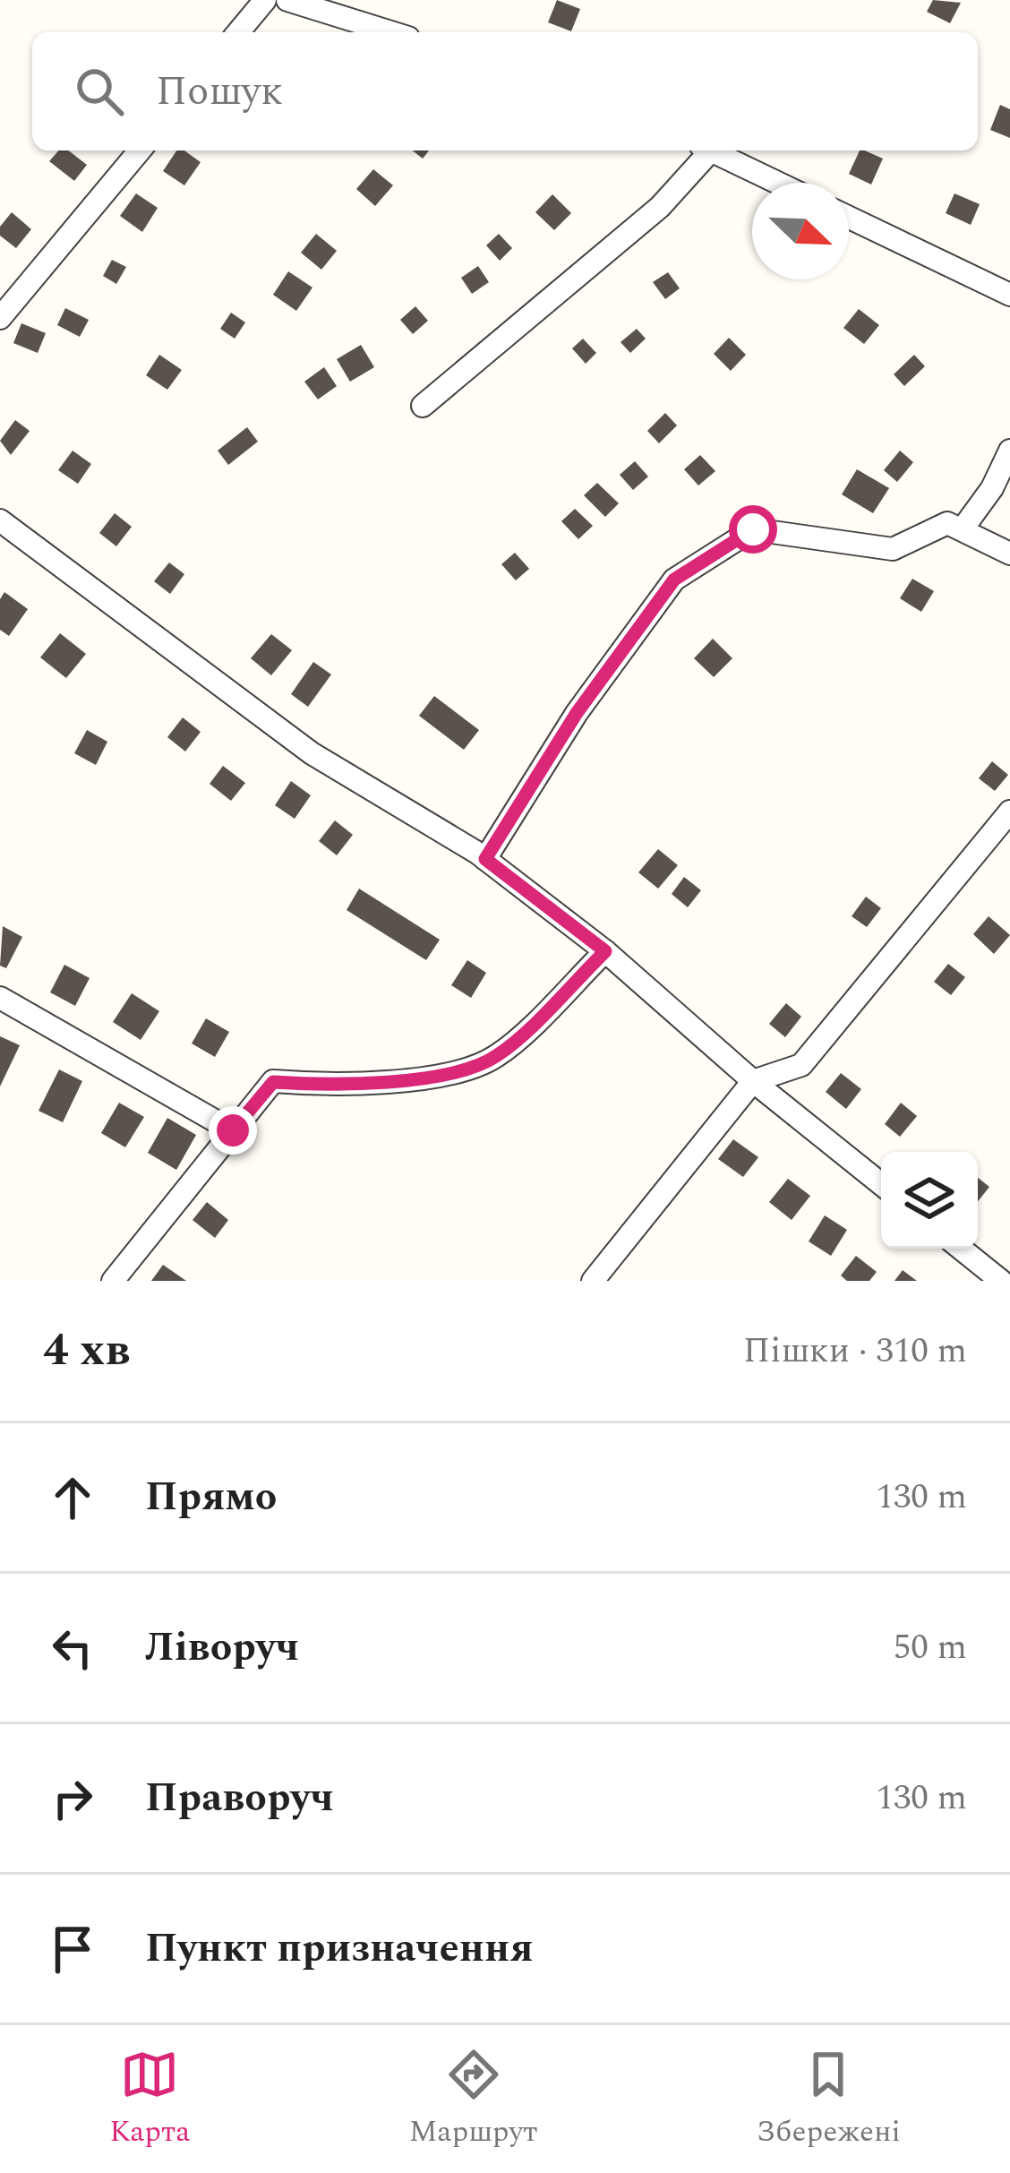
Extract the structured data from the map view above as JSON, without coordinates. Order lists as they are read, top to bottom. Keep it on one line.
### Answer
{"north":"bottom right","page":{"search":"Пошук","heading":["4 хв","Пішки · 310 m"],"list":[["Прямо","130 m"],["Ліворуч","50 m"],["Праворуч","130 m"],"Пункт призначення"],"nav":["Карта","Маршрут","Збережені"]}}
